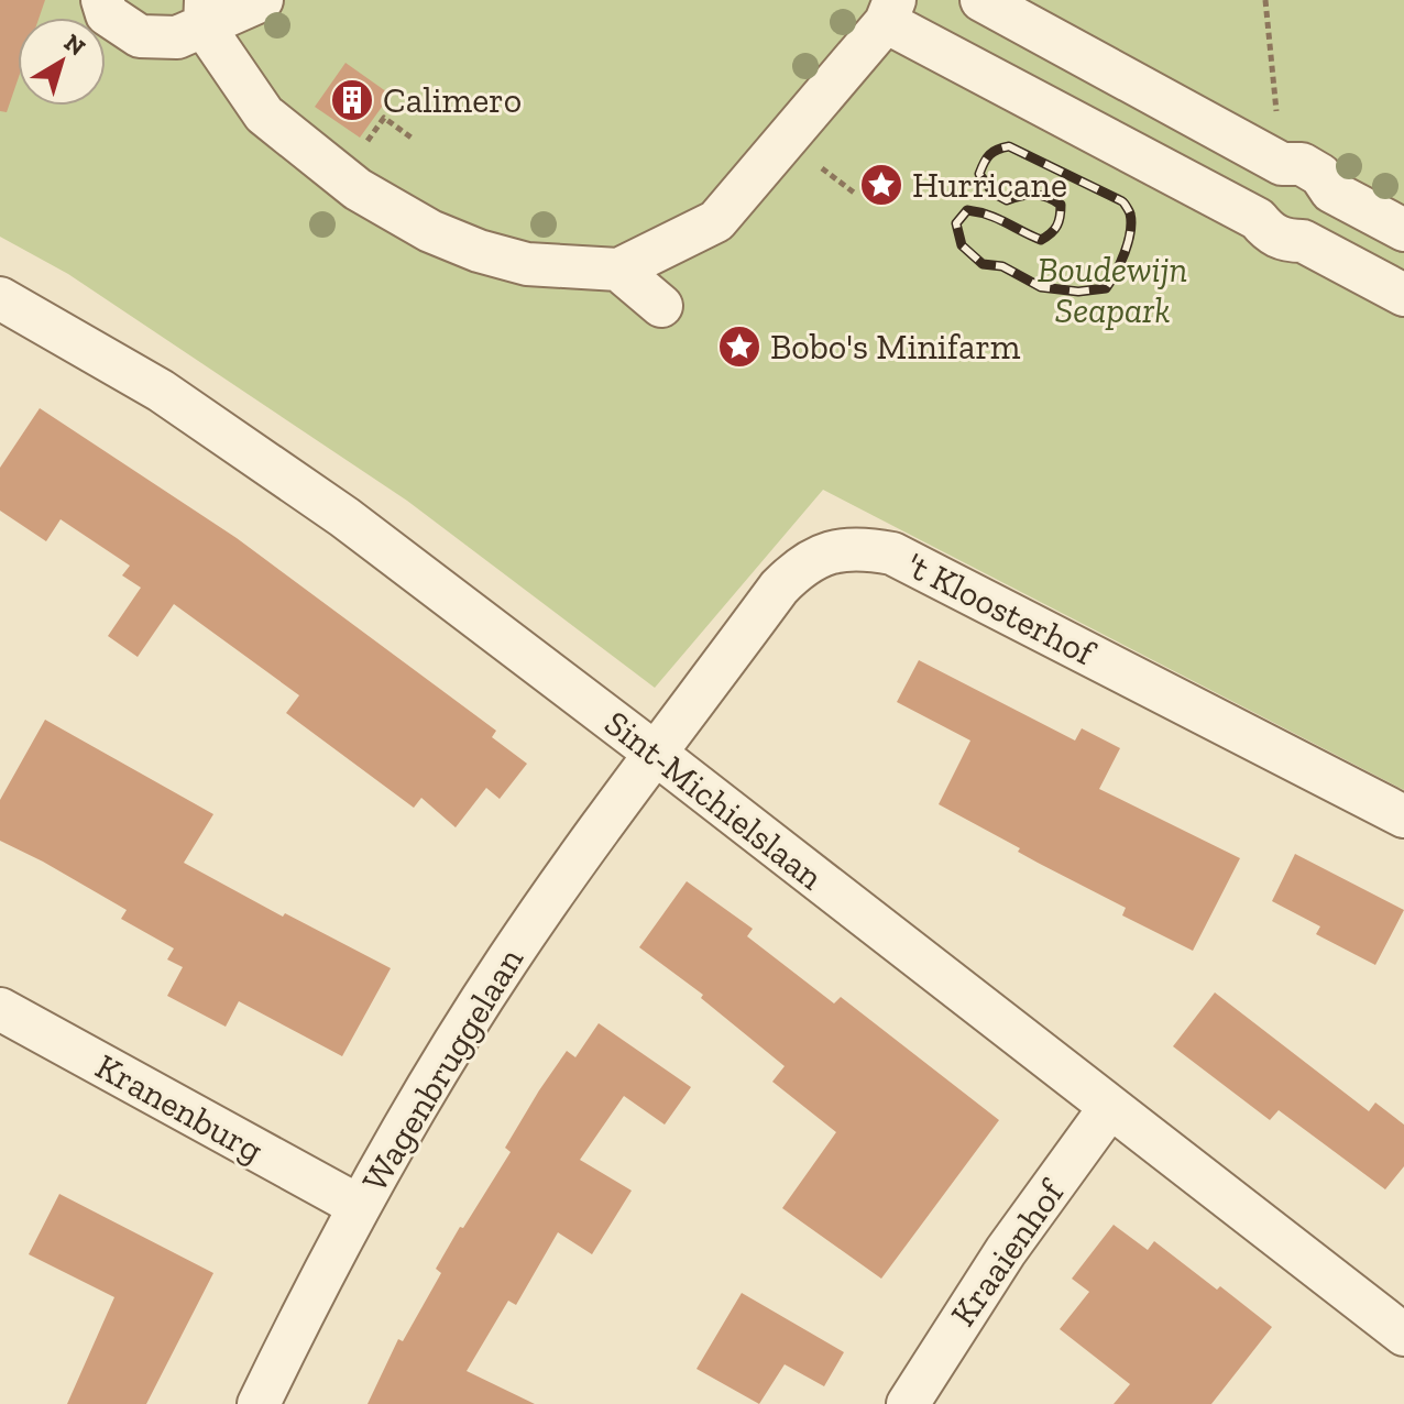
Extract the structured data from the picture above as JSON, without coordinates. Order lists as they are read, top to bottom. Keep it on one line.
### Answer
{"streets":{"street":["'t Kloosterhof","Sint-Michielslaan","Wagenbruggelaan","Kranenburg","Kraaienhof"]},"crossings":[["'t Kloosterhof","Sint-Michielslaan"],["'t Kloosterhof","Wagenbruggelaan"],["Sint-Michielslaan","Wagenbruggelaan"],["Sint-Michielslaan","Kraaienhof"],["Wagenbruggelaan","Kranenburg"]],"parks":["Boudewijn Seapark"],"places":{"building":["Calimero"],"place":["Hurricane","Bobo's Minifarm"]},"north":"top right"}
